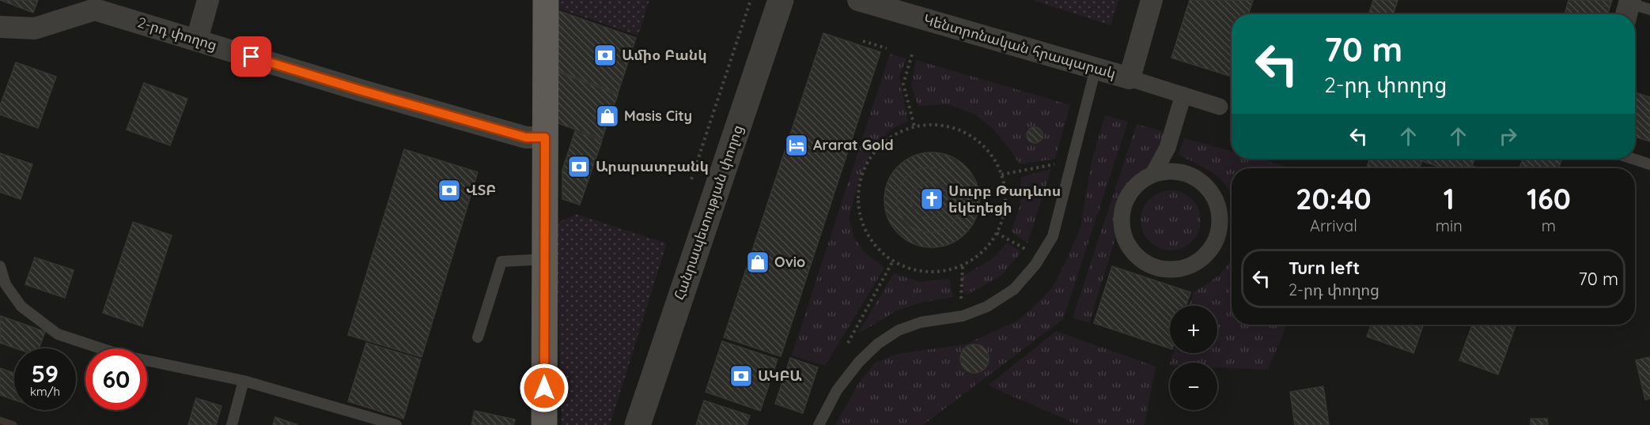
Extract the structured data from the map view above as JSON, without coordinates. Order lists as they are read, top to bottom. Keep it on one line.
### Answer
{"streets":{"street":["2-րդ փողոց","Կենտրոնական հրապարակ","Հանրապետության փողոց"]},"places":{"bank":["Ամիօ Բանկ","Արարատբանկ","ՎՏԲ","ԱԿԲԱ"],"shop":["Masis City","Ovio"],"hotel":["Ararat Gold"],"church":["Սուրբ Թադևոս եկեղեցի"]},"page":{"turn":["70 m","2-րդ փողոց"],"eta":["20:40","Arrival","1","min","160","m"],"list":[{"name":"Turn left","note":"2-րդ փողոց","value":"70 m"}],"map_buttons":["+","−"],"speed":"59 km/h","limit":"60"}}
